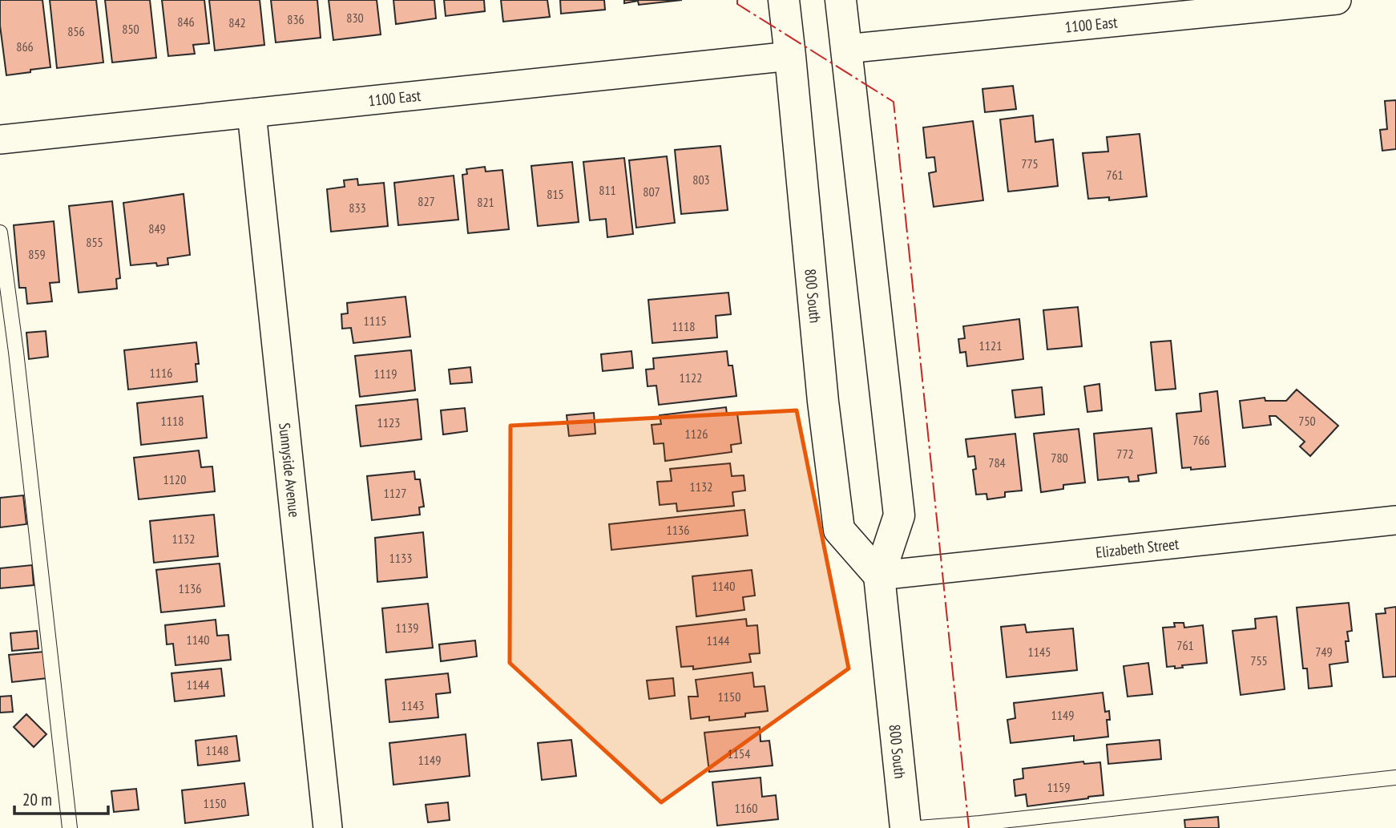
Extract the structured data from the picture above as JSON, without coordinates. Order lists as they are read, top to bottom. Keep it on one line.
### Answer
{"streets":{"main road":["800 South"],"street":["1100 East","Sunnyside Avenue","Elizabeth Street"]},"crossings":[["1100 East","800 South"],["1100 East","Sunnyside Avenue"],["800 South","Elizabeth Street"]],"house_numbers":["830","836","846","842","850","856","866","775","761","803","811","807","815","827","821","833","849","855","859","1115","1118","1121","1116","1119","1122","1118","750","1123","1126","766","772","780","784","1120","1132","1127","1136","1132","1133","1140","1136","1139","1140","1144","761","1145","749","755","1144","1150","1143","1149","1148","1154","1149","1159","1150","1160"],"scale_bar":"20 m"}
